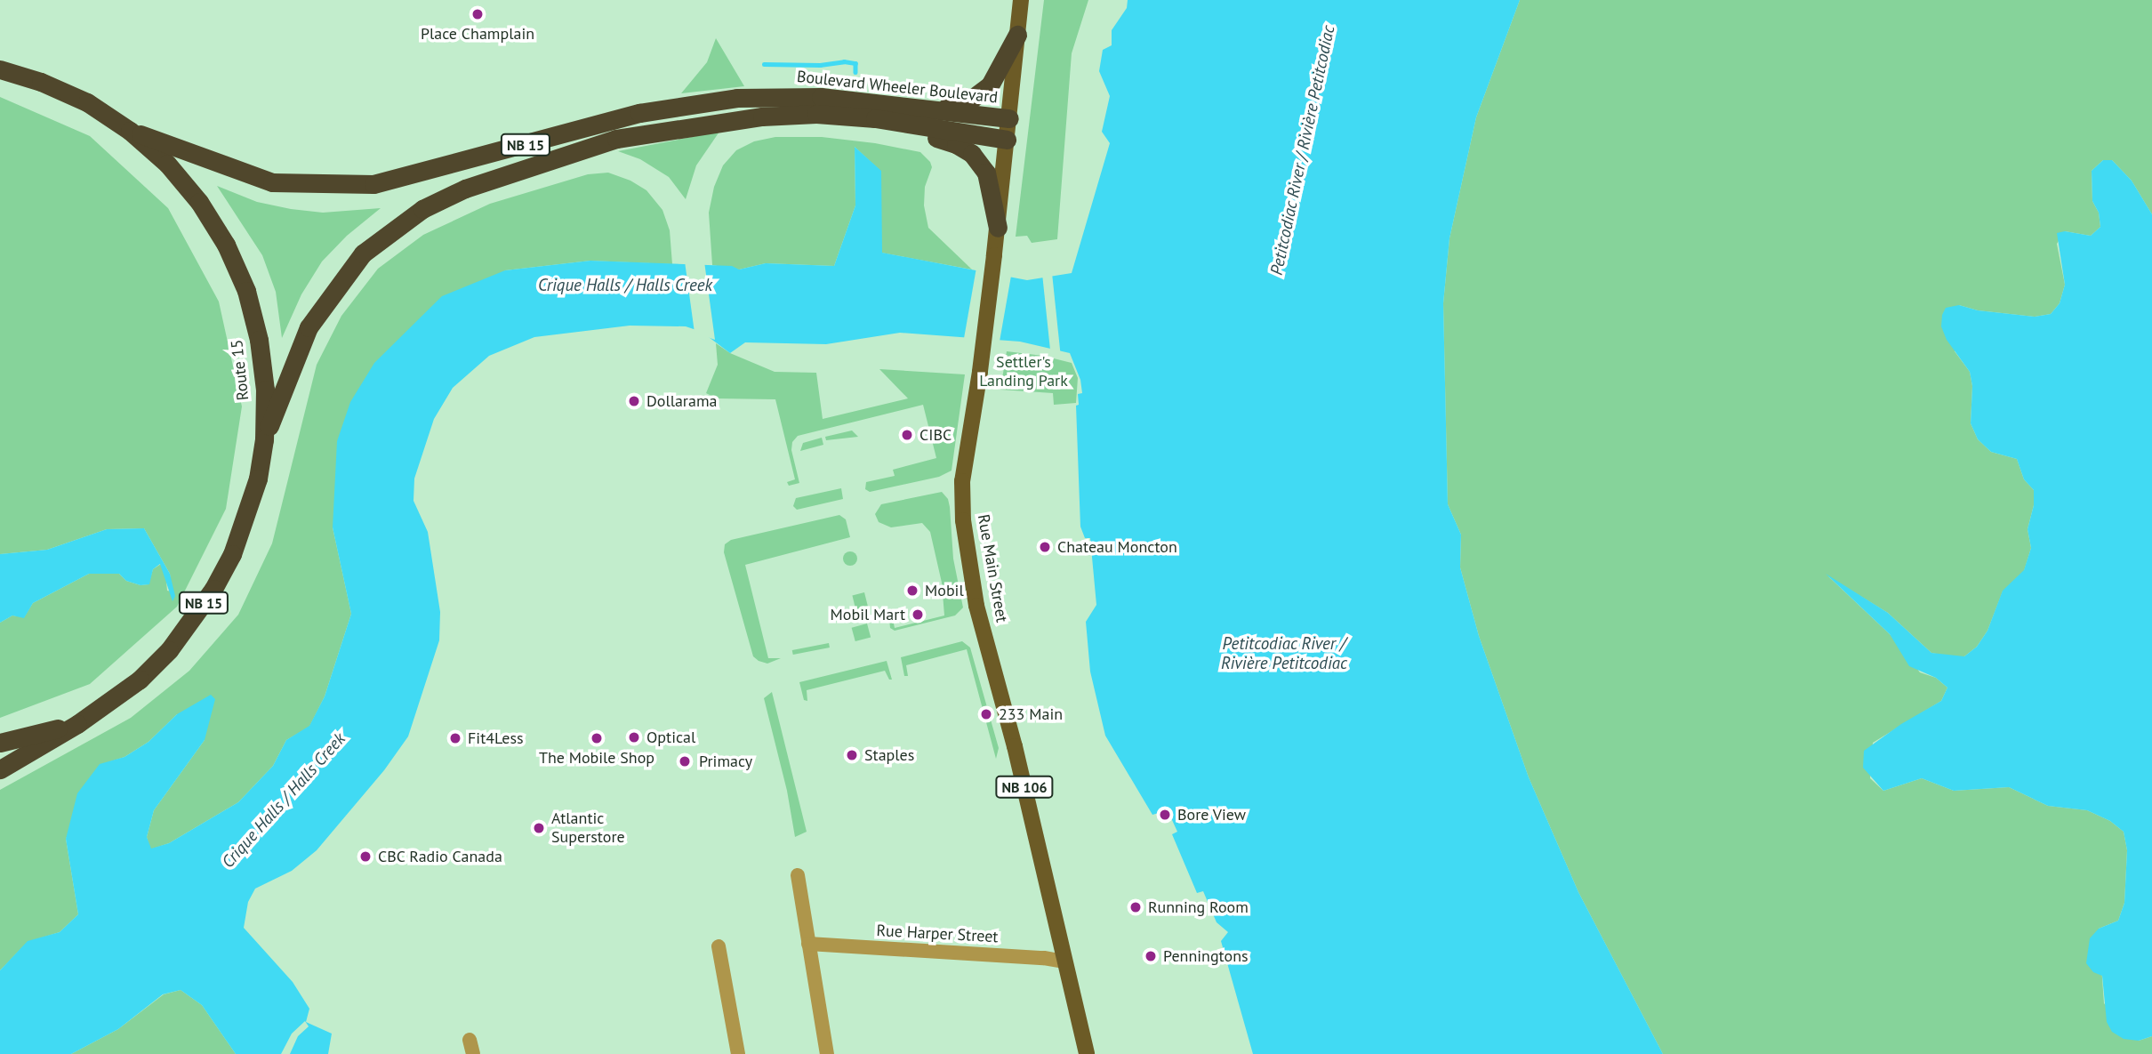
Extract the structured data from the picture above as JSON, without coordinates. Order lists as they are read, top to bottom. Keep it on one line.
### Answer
{"streets":{"highway":["Boulevard Wheeler Boulevard","NB 15","Route 15"],"main road":["Rue Main Street","NB 106"],"street":["Rue Harper Street"]},"crossings":[["Boulevard Wheeler Boulevard","Route 15"],["Boulevard Wheeler Boulevard","Rue Main Street"],["Boulevard Wheeler Boulevard","NB 106"],["NB 15","Route 15"],["NB 15","Rue Main Street"],["Rue Main Street","NB 106"],["Rue Main Street","Rue Harper Street"]],"water":["Petitcodiac River / Rivière Petitcodiac","Crique Halls / Halls Creek"],"parks":["Settler's Landing Park"],"places":["Place Champlain","Dollarama","CIBC","Chateau Moncton","Mobil","Mobil Mart","233 Main","Optical","Fit4Less","The Mobile Shop","Staples","Primacy","Bore View","Atlantic Superstore","CBC Radio Canada","Running Room","Penningtons"]}
